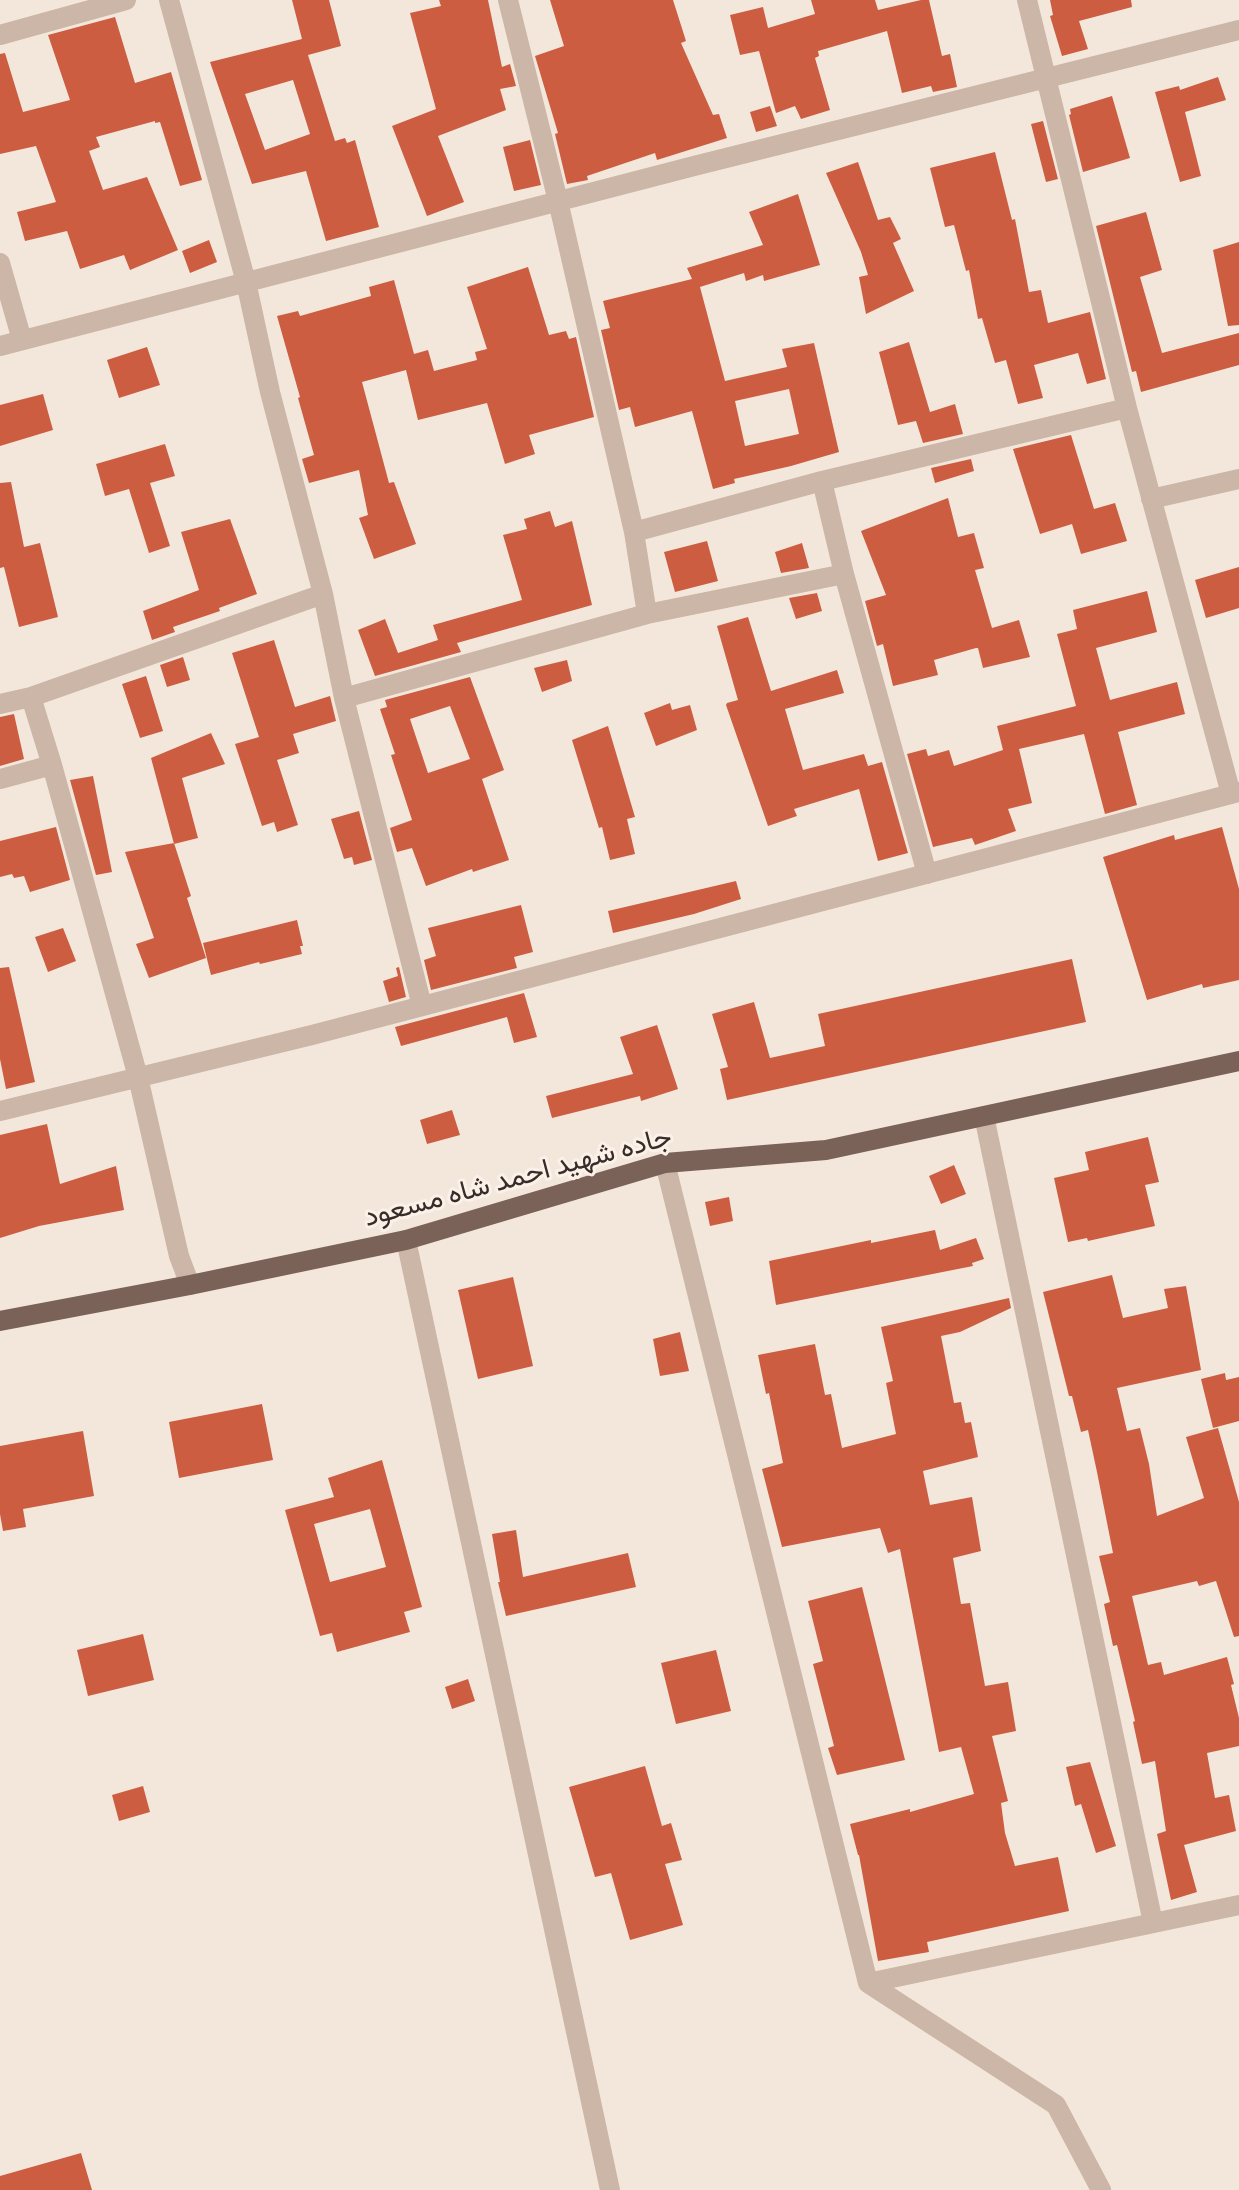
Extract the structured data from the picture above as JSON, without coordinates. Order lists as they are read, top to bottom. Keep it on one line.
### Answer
{"streets":{"main road":["جاده شهيد احمد شاه مسعود"]}}
